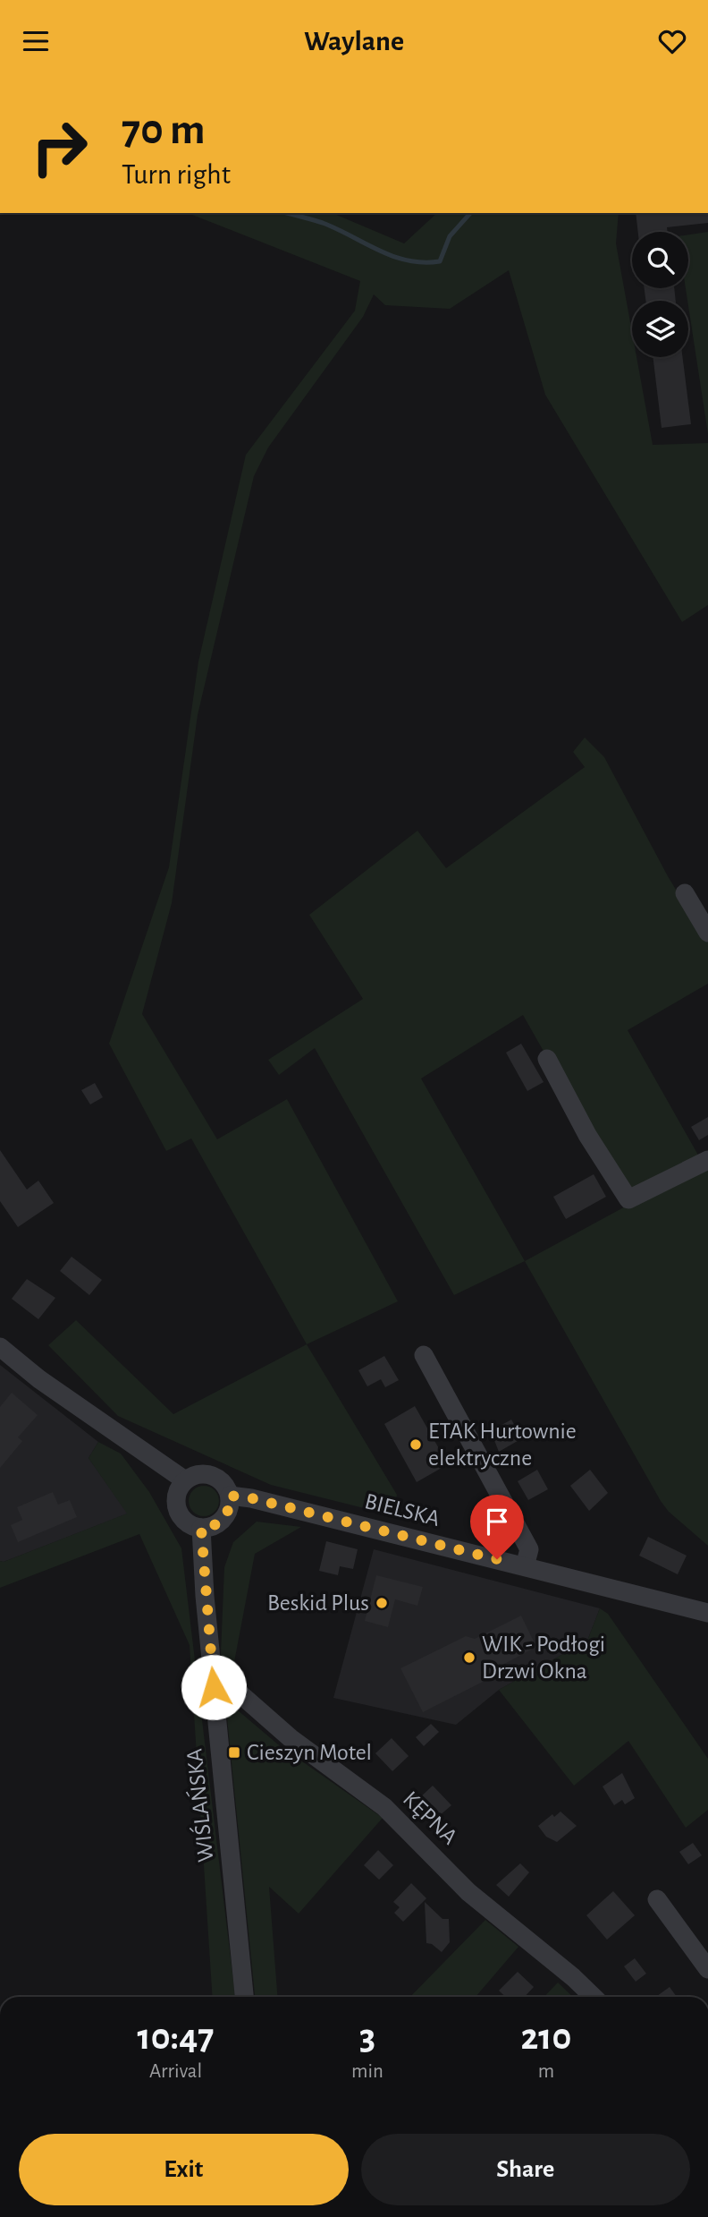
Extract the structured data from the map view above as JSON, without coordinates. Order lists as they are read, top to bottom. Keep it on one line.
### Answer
{"streets":{"street":["BIELSKA","WIŚLAŃSKA","KĘPNA"]},"crossings":[["BIELSKA","WIŚLAŃSKA"],["WIŚLAŃSKA","KĘPNA"]],"places":{"other":["ETAK Hurtownie elektryczne","Beskid Plus","WIK - Podłogi Drzwi Okna"],"transit":["Cieszyn Motel"]},"page":{"header":"Waylane","turn":["70 m","Turn right"],"eta":["10:47","Arrival","3","min","210","m"],"buttons":["Exit","Share"]}}
